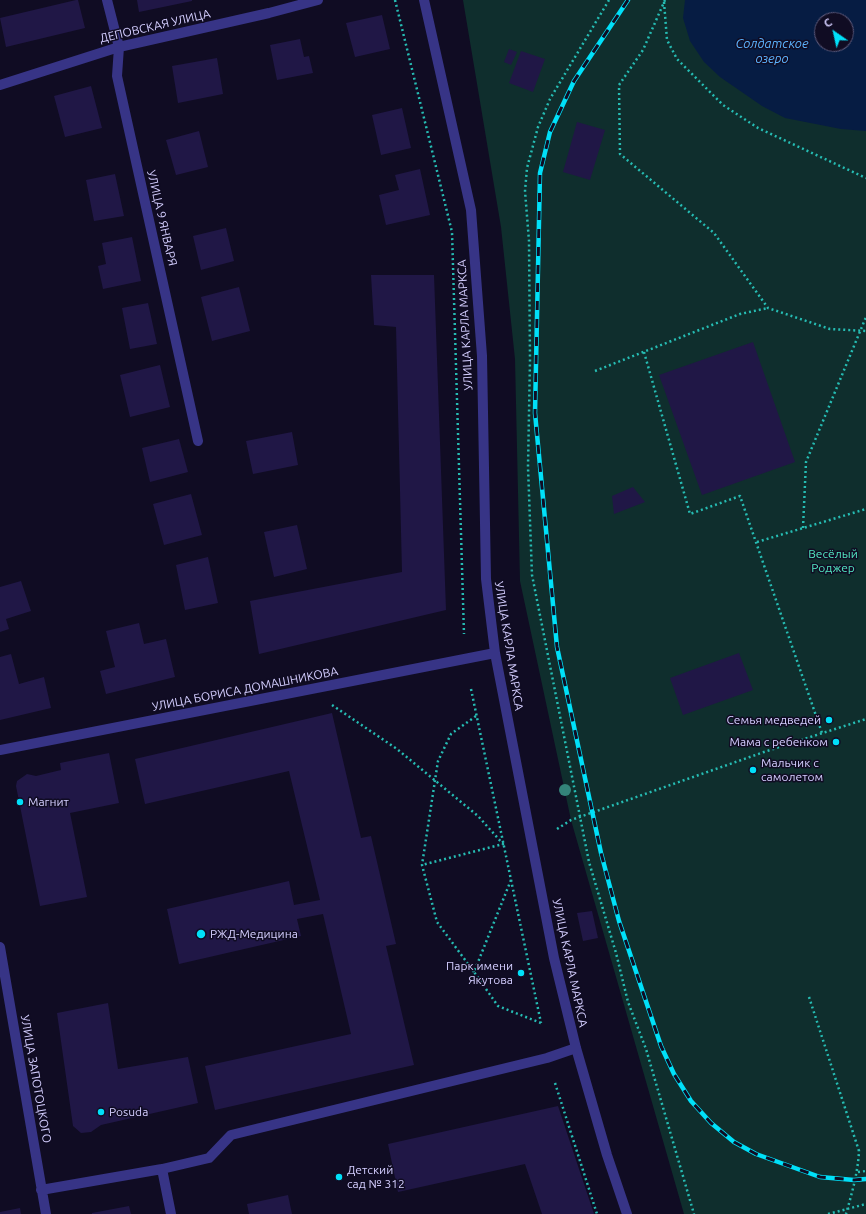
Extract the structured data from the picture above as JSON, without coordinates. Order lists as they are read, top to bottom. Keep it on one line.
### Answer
{"streets":{"street":["ДЕПОВСКАЯ УЛИЦА","УЛИЦА 9 ЯНВАРЯ","УЛИЦА КАРЛА МАРКСА","УЛИЦА БОРИСА ДОМАШНИКОВА","УЛИЦА ЗАПОТОЦКОГО"]},"crossings":[["ДЕПОВСКАЯ УЛИЦА","УЛИЦА 9 ЯНВАРЯ"],["УЛИЦА КАРЛА МАРКСА","УЛИЦА БОРИСА ДОМАШНИКОВА"]],"water":["Солдатское озеро"],"parks":["Весёлый Роджер"],"places":["Семья медведей","Мама с ребенком","Мальчик с самолетом","Магнит","РЖД-Медицина","Парк имени Якутова","Posuda","Детский сад № 312"],"north":"top left"}
